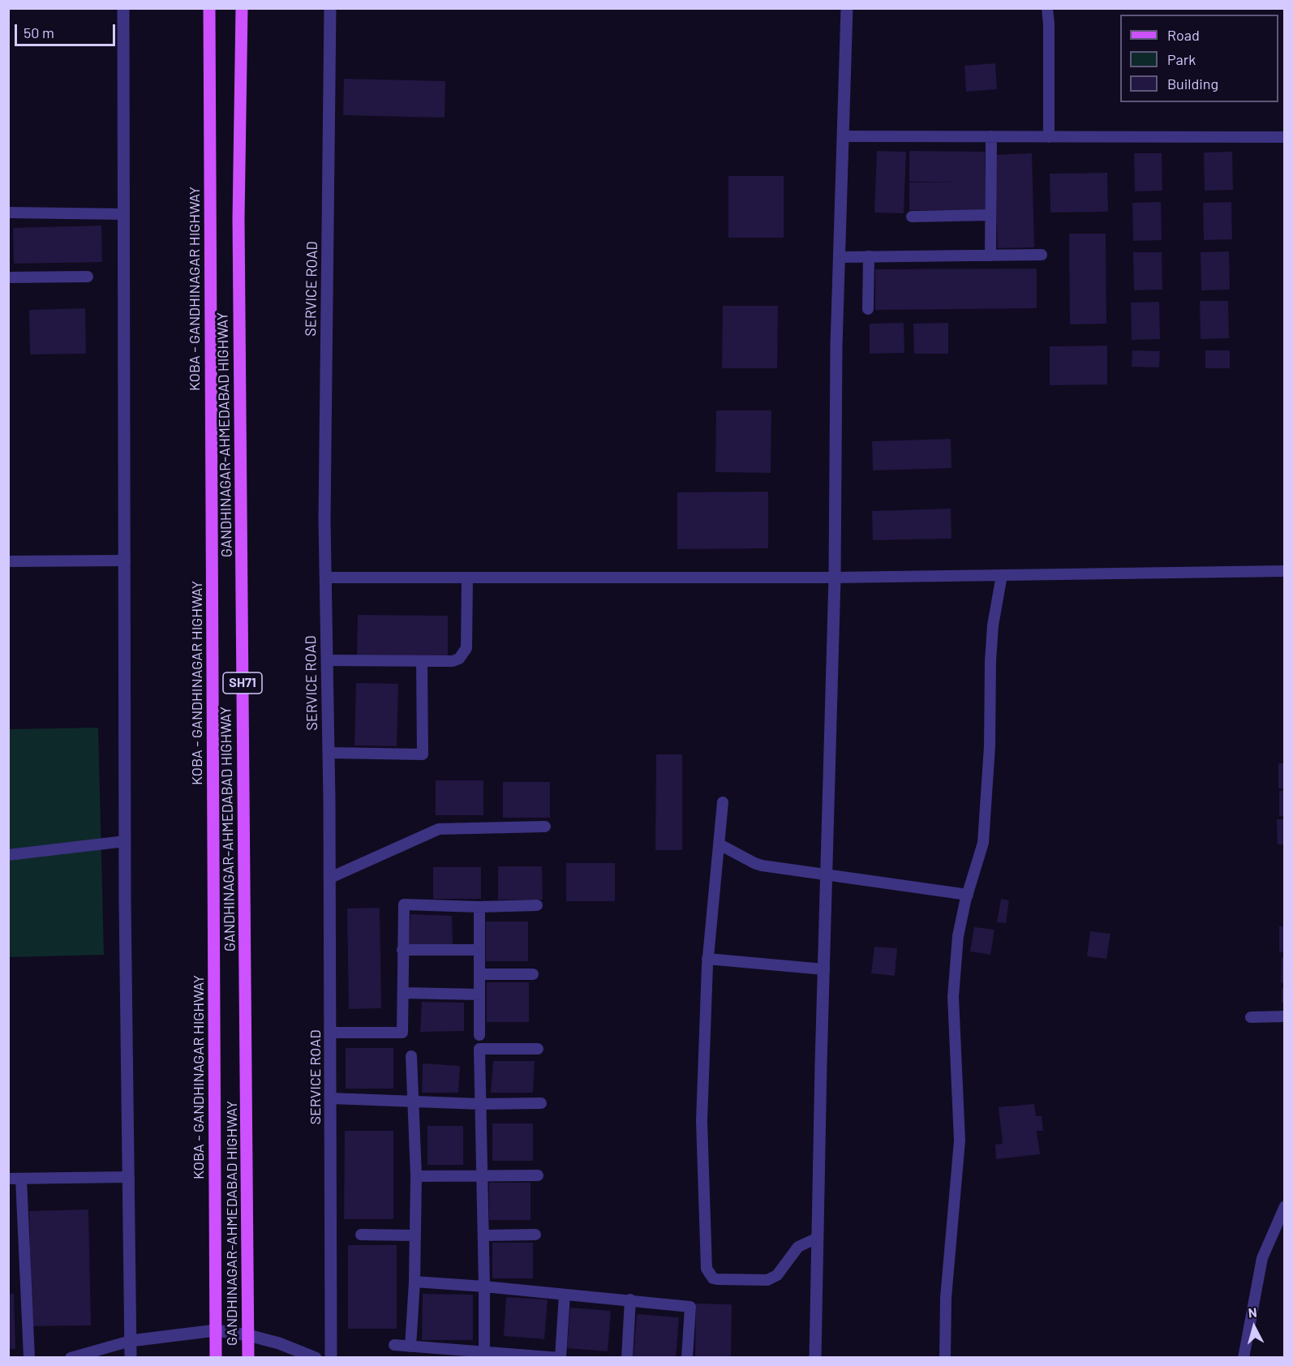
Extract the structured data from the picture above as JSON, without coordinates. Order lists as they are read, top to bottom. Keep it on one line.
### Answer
{"streets":{"main road":["KOBA - GANDHINAGAR HIGHWAY","GANDHINAGAR-AHMEDABAD HIGHWAY","SH71"],"street":["SERVICE ROAD"]},"legend":["Road","Park","Building"],"scale_bar":"50 m","north":"top"}
